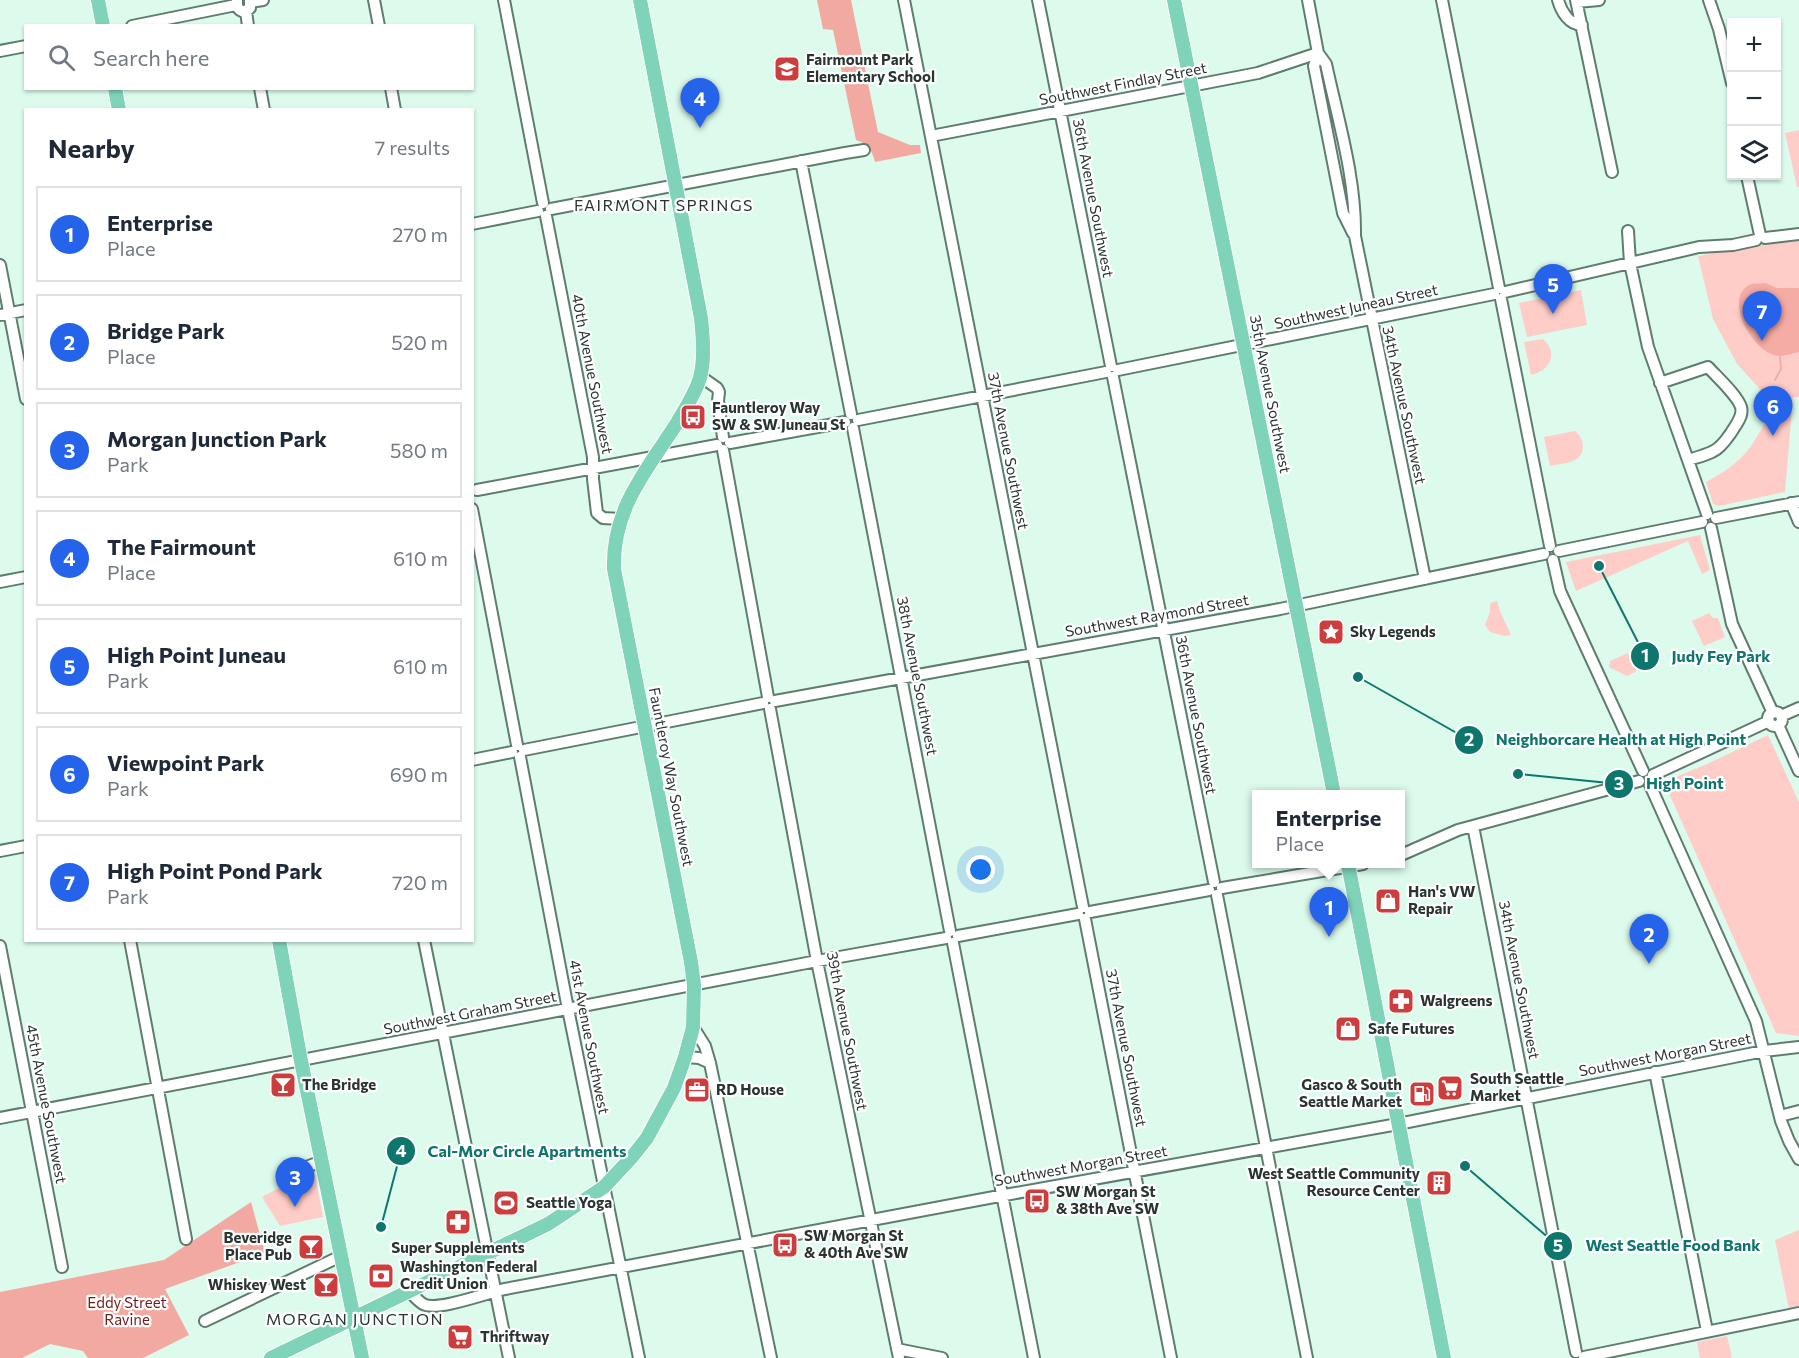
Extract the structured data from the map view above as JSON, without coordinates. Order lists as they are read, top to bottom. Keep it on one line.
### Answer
{"streets":{"main road":["35th Avenue Southwest","Fauntleroy Way Southwest"],"street":["Southwest Findlay Street","36th Avenue Southwest","Southwest Juneau Street","40th Avenue Southwest","34th Avenue Southwest","37th Avenue Southwest","Southwest Raymond Street","38th Avenue Southwest","Southwest Graham Street","39th Avenue Southwest","41st Avenue Southwest","Southwest Morgan Street","45th Avenue Southwest"]},"crossings":[["Southwest Findlay Street","36th Avenue Southwest"],["Southwest Findlay Street","35th Avenue Southwest"],["Southwest Findlay Street","34th Avenue Southwest"],["Southwest Findlay Street","37th Avenue Southwest"],["36th Avenue Southwest","Southwest Juneau Street"],["36th Avenue Southwest","Southwest Raymond Street"],["36th Avenue Southwest","Southwest Graham Street"],["36th Avenue Southwest","Southwest Morgan Street"],["Southwest Juneau Street","40th Avenue Southwest"],["Southwest Juneau Street","35th Avenue Southwest"],["Southwest Juneau Street","34th Avenue Southwest"],["Southwest Juneau Street","37th Avenue Southwest"],["Southwest Juneau Street","38th Avenue Southwest"],["Southwest Juneau Street","Fauntleroy Way Southwest"],["Southwest Juneau Street","39th Avenue Southwest"],["40th Avenue Southwest","Fauntleroy Way Southwest"],["35th Avenue Southwest","Southwest Raymond Street"],["34th Avenue Southwest","Southwest Raymond Street"],["34th Avenue Southwest","Southwest Morgan Street"],["37th Avenue Southwest","Southwest Raymond Street"],["37th Avenue Southwest","Southwest Graham Street"],["37th Avenue Southwest","Southwest Morgan Street"],["Southwest Raymond Street","38th Avenue Southwest"],["Southwest Raymond Street","Fauntleroy Way Southwest"],["Southwest Raymond Street","39th Avenue Southwest"],["Southwest Raymond Street","41st Avenue Southwest"],["38th Avenue Southwest","Southwest Graham Street"],["38th Avenue Southwest","Southwest Morgan Street"],["Fauntleroy Way Southwest","Southwest Graham Street"],["Fauntleroy Way Southwest","39th Avenue Southwest"],["Fauntleroy Way Southwest","41st Avenue Southwest"],["Fauntleroy Way Southwest","Southwest Morgan Street"],["Southwest Graham Street","39th Avenue Southwest"],["Southwest Graham Street","41st Avenue Southwest"],["Southwest Graham Street","45th Avenue Southwest"],["39th Avenue Southwest","Southwest Morgan Street"],["41st Avenue Southwest","Southwest Morgan Street"]],"districts":["FAIRMONT SPRINGS","MORGAN JUNCTION"],"parks":["Eddy Street Ravine"],"places":{"school or university":["Fairmount Park Elementary School"],"bus stop":["Fauntleroy Way SW & SW Juneau St","SW Morgan St & 38th Ave SW","SW Morgan St & 40th Ave SW"],"other":["Judy Fey Park","Neighborcare Health at High Point","High Point","West Seattle Food Bank","Cal-Mor Circle Apartments"],"place":["Sky Legends"],"shop":["Han's VW Repair","Safe Futures"],"pharmacy":["Walgreens","Super Supplements"],"bar":["The Bridge","Beveridge Place Pub","Whiskey West"],"supermarket":["South Seattle Market","Thriftway"],"office":["RD House"],"fuel station":["Gasco & South Seattle Market"],"building":["West Seattle Community Resource Center"],"sports":["Seattle Yoga"],"bank":["Washington Federal Credit Union"]},"page":{"map_buttons":["+","−"],"search":"Search here","pins":["4","5","7","6","1","2","3"],"heading":["Nearby","7 results"],"list":[{"mark":"1","name":"Enterprise","note":"Place","value":"270 m"},{"mark":"2","name":"Bridge Park","note":"Place","value":"520 m"},{"mark":"3","name":"Morgan Junction Park","note":"Park","value":"580 m"},{"mark":"4","name":"The Fairmount","note":"Place","value":"610 m"},{"mark":"5","name":"High Point Juneau","note":"Park","value":"610 m"},{"mark":"6","name":"Viewpoint Park","note":"Park","value":"690 m"},{"mark":"7","name":"High Point Pond Park","note":"Park","value":"720 m"}],"popup":["Enterprise","Place"]}}
